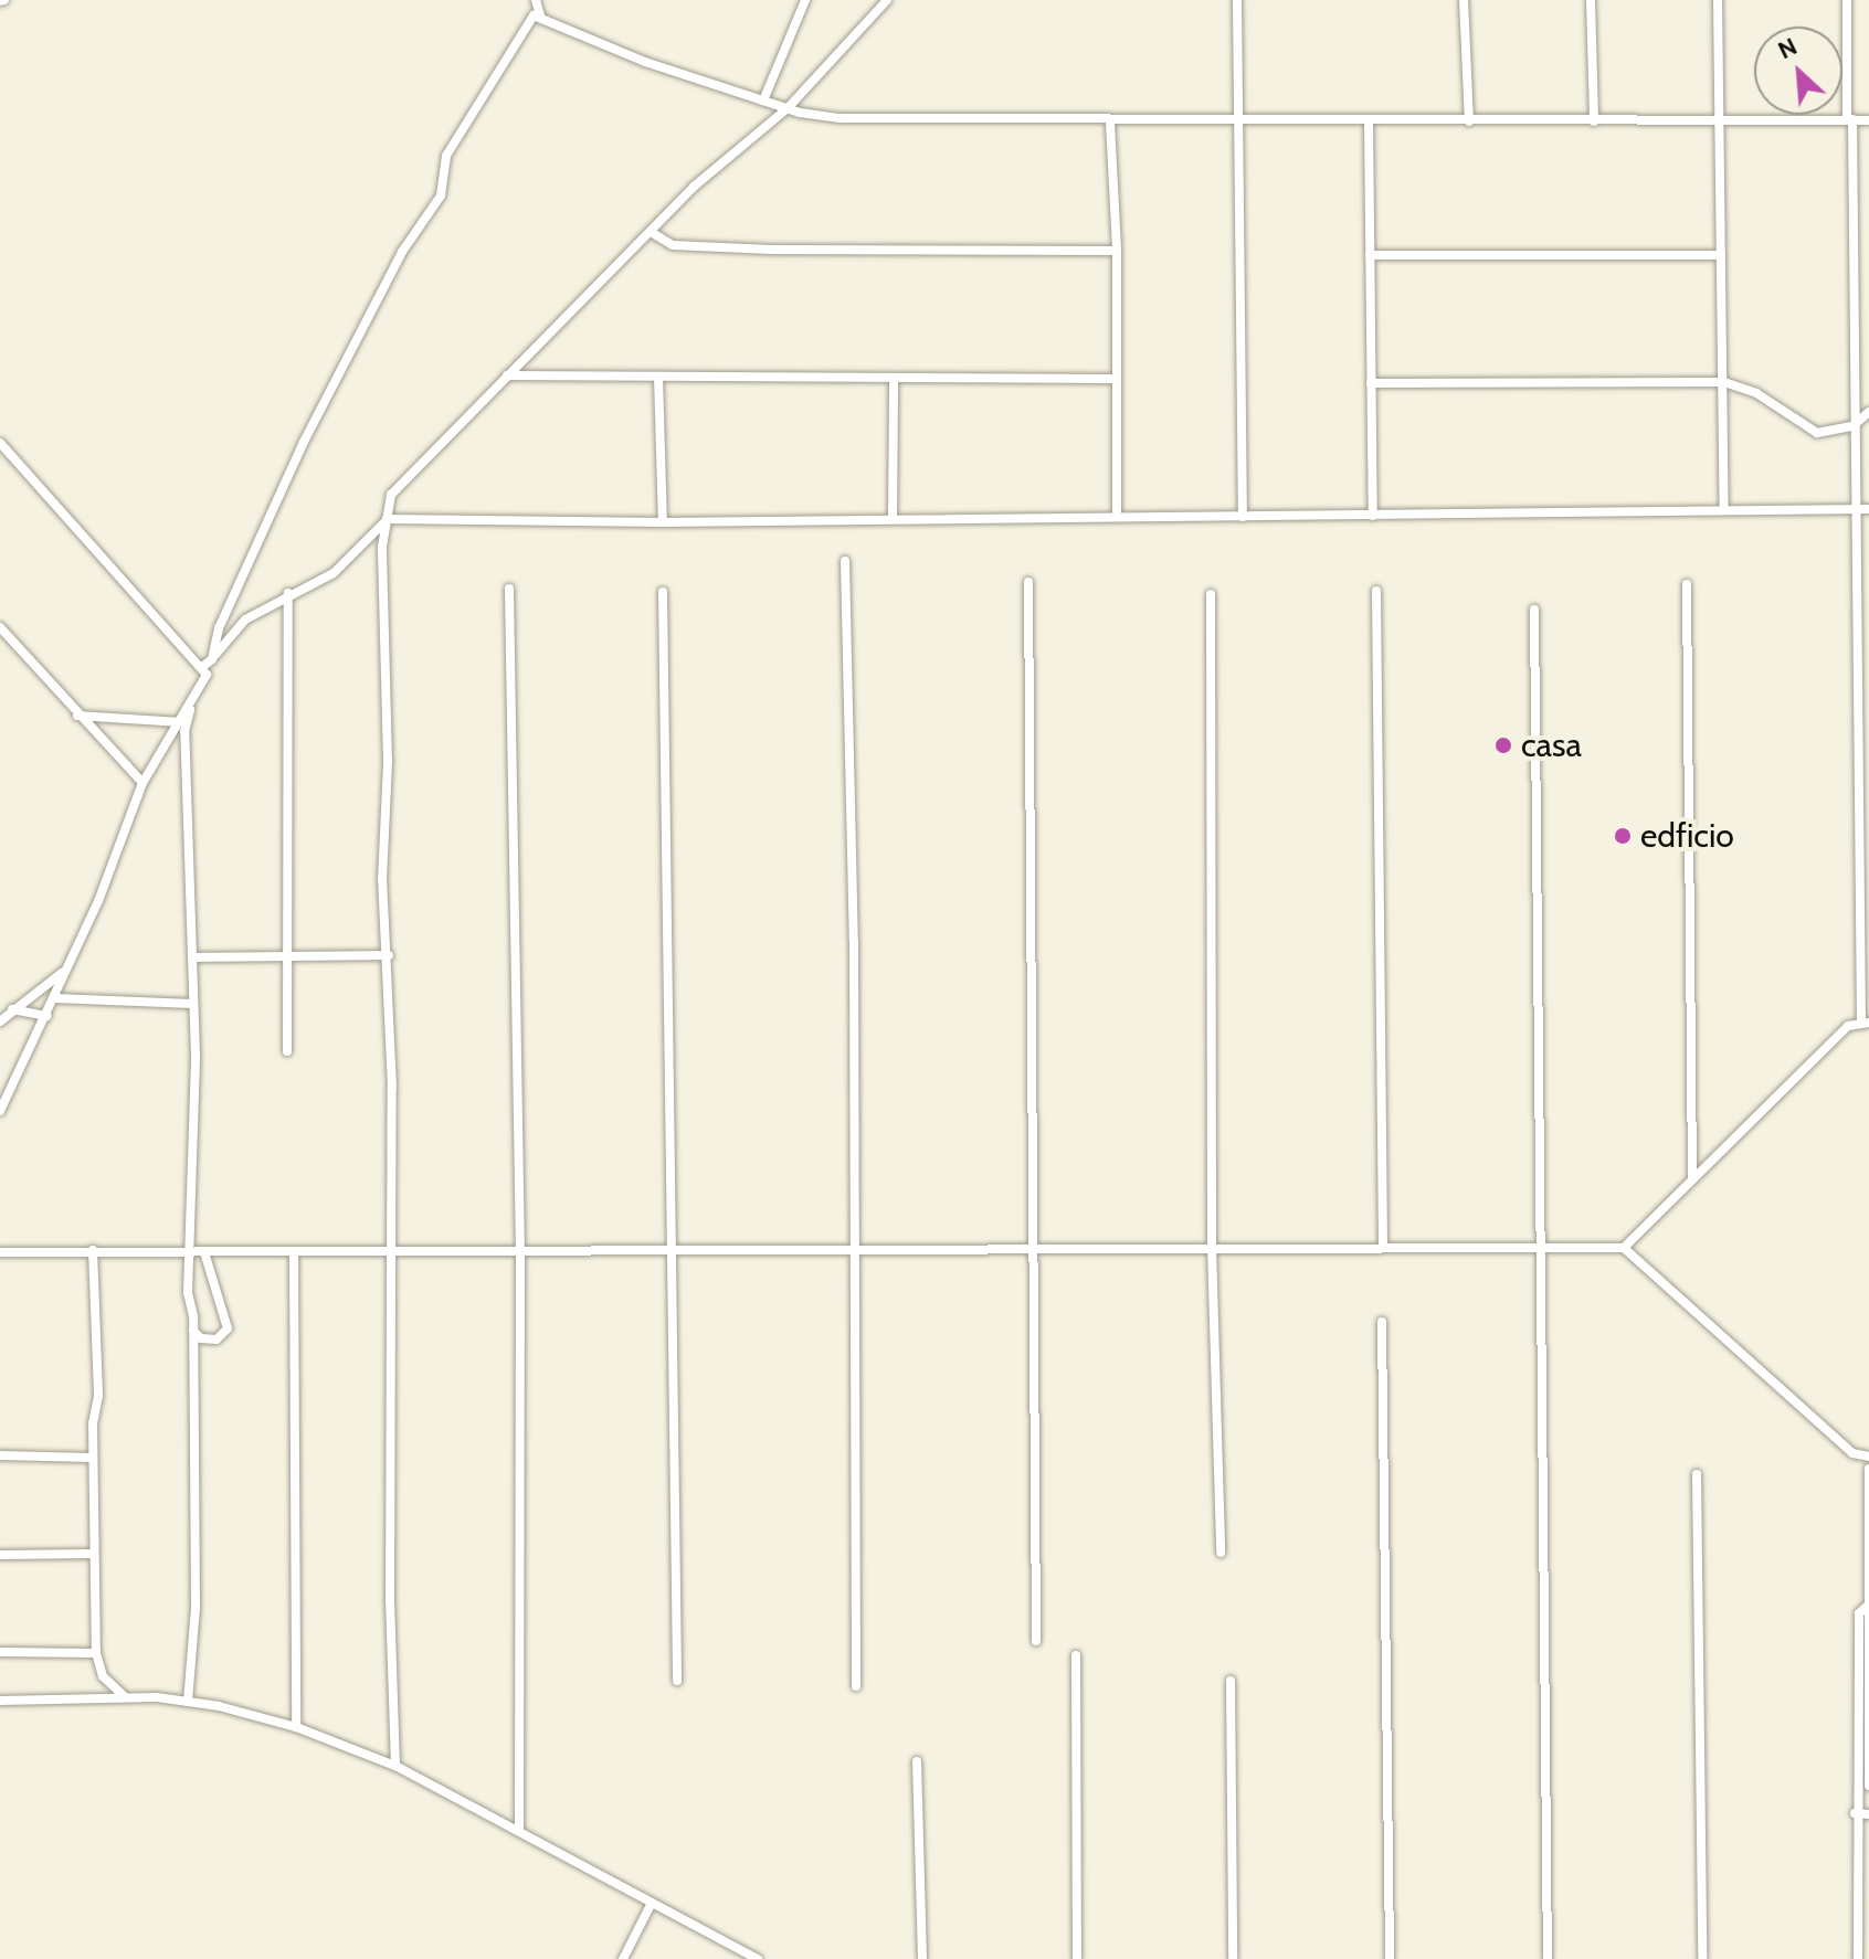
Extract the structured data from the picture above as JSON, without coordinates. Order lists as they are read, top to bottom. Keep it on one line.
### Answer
{"places":["casa","edficio"],"north":"top left"}
